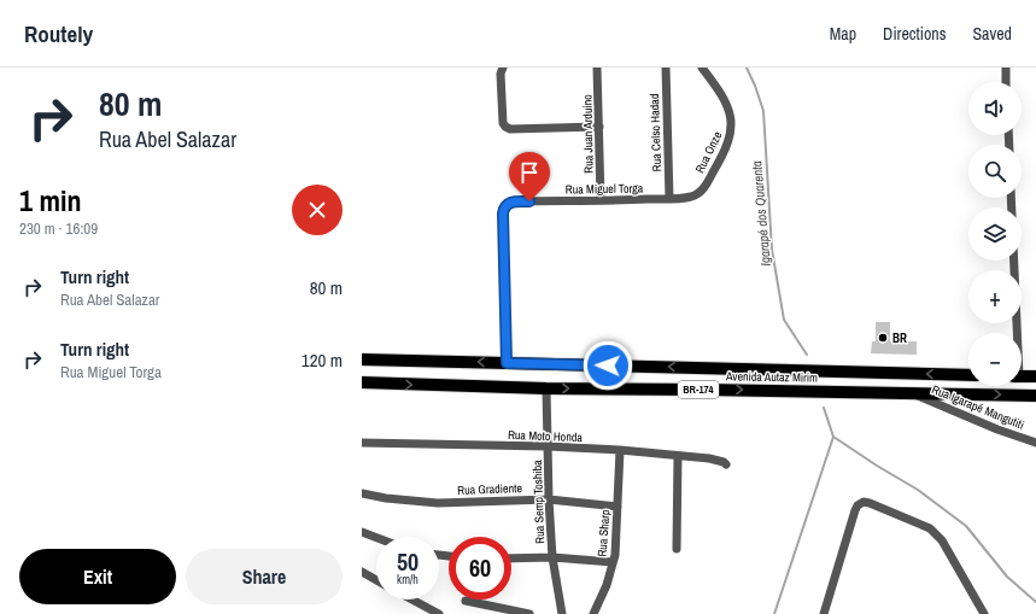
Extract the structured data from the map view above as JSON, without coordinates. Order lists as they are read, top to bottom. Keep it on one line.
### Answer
{"streets":{"main road":["Avenida Autaz Mirim","BR-174"],"street":["Rua Celso Hadad","Rua Juan Arduino","Rua Onze","Rua Miguel Torga","Rua Igarapé Mangutiti","Rua Moto Honda","Rua Gradiente","Rua Semp Toshiba","Rua Sharp"]},"crossings":[["Rua Celso Hadad","Rua Onze"],["Rua Celso Hadad","Rua Miguel Torga"],["Rua Juan Arduino","Rua Miguel Torga"],["Rua Onze","Rua Miguel Torga"],["Rua Miguel Torga","Avenida Autaz Mirim"],["Avenida Autaz Mirim","Rua Igarapé Mangutiti"],["Avenida Autaz Mirim","Rua Semp Toshiba"],["Rua Moto Honda","Rua Semp Toshiba"],["Rua Moto Honda","Rua Sharp"],["Rua Gradiente","Rua Semp Toshiba"],["Rua Gradiente","Rua Sharp"]],"water":["Igarapé dos Quarenta"],"places":["BR"],"page":{"header":"Routely","nav":["Map","Directions","Saved"],"turn":["80 m","Rua Abel Salazar"],"map_buttons":["+","−"],"heading":["1 min","230 m · 16:09"],"list":[{"name":"Turn right","note":"Rua Abel Salazar","value":"80 m"},{"name":"Turn right","note":"Rua Miguel Torga","value":"120 m"}],"speed":"50 km/h","limit":"60","buttons":["Exit","Share"]}}
